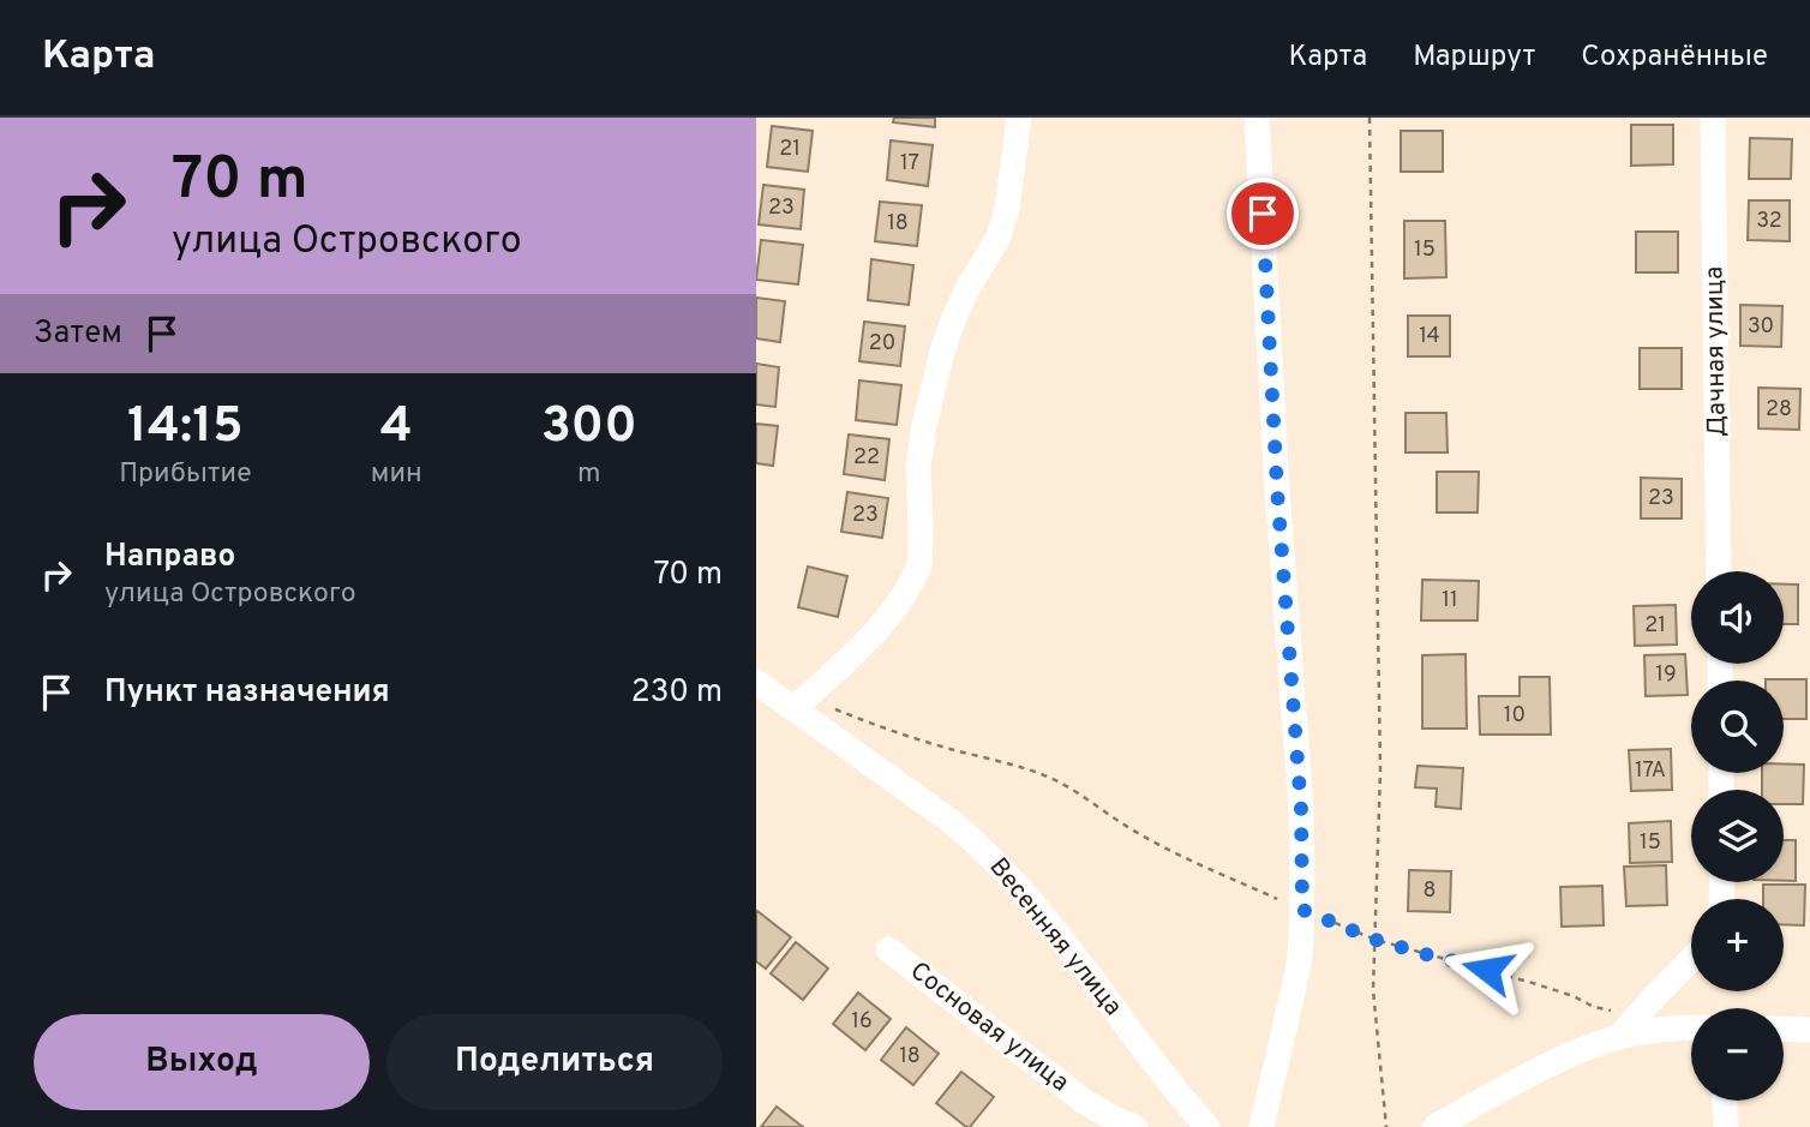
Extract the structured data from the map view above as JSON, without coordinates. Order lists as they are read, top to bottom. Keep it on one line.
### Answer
{"streets":{"street":["Дачная улица","Весенняя улица","Сосновая улица"]},"house_numbers":["21","17","23","32","18","15","30","14","20","28","22","23","23","11","21","19","10","17А","15","8","16","18"],"page":{"header":"Карта","nav":["Карта","Маршрут","Сохранённые"],"turn":["70 m","улица Островского"],"then":"Затем","eta":["14:15","Прибытие","4","мин","300","m"],"list":[{"name":"Направо","note":"улица Островского","value":"70 m"},{"name":"Пункт назначения","value":"230 m"}],"map_buttons":["+","−"],"buttons":["Выход","Поделиться"]}}
